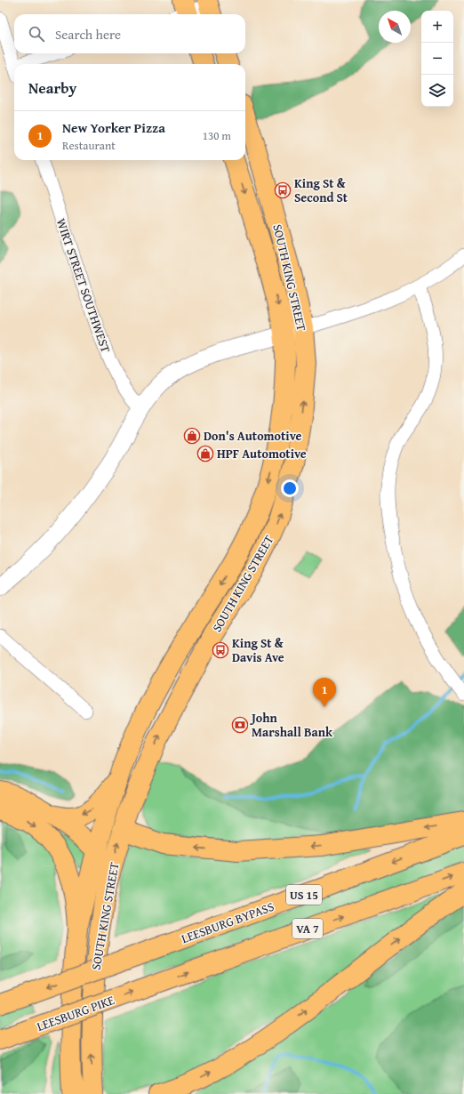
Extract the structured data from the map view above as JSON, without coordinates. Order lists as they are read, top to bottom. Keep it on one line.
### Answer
{"streets":{"main road":["SOUTH KING STREET","US 15","LEESBURG BYPASS","VA 7","LEESBURG PIKE"],"street":["WIRT STREET SOUTHWEST"]},"crossings":[["US 15","LEESBURG BYPASS"]],"places":{"bus stop":["King St & Second St","King St & Davis Ave"],"shop":["Don's Automotive","HPF Automotive"],"bank":["John Marshall Bank"]},"north":"top left","page":{"map_buttons":["+","−"],"search":"Search here","heading":"Nearby","list":[{"mark":"1","name":"New Yorker Pizza","note":"Restaurant","value":"130 m"}],"pins":"1"}}
